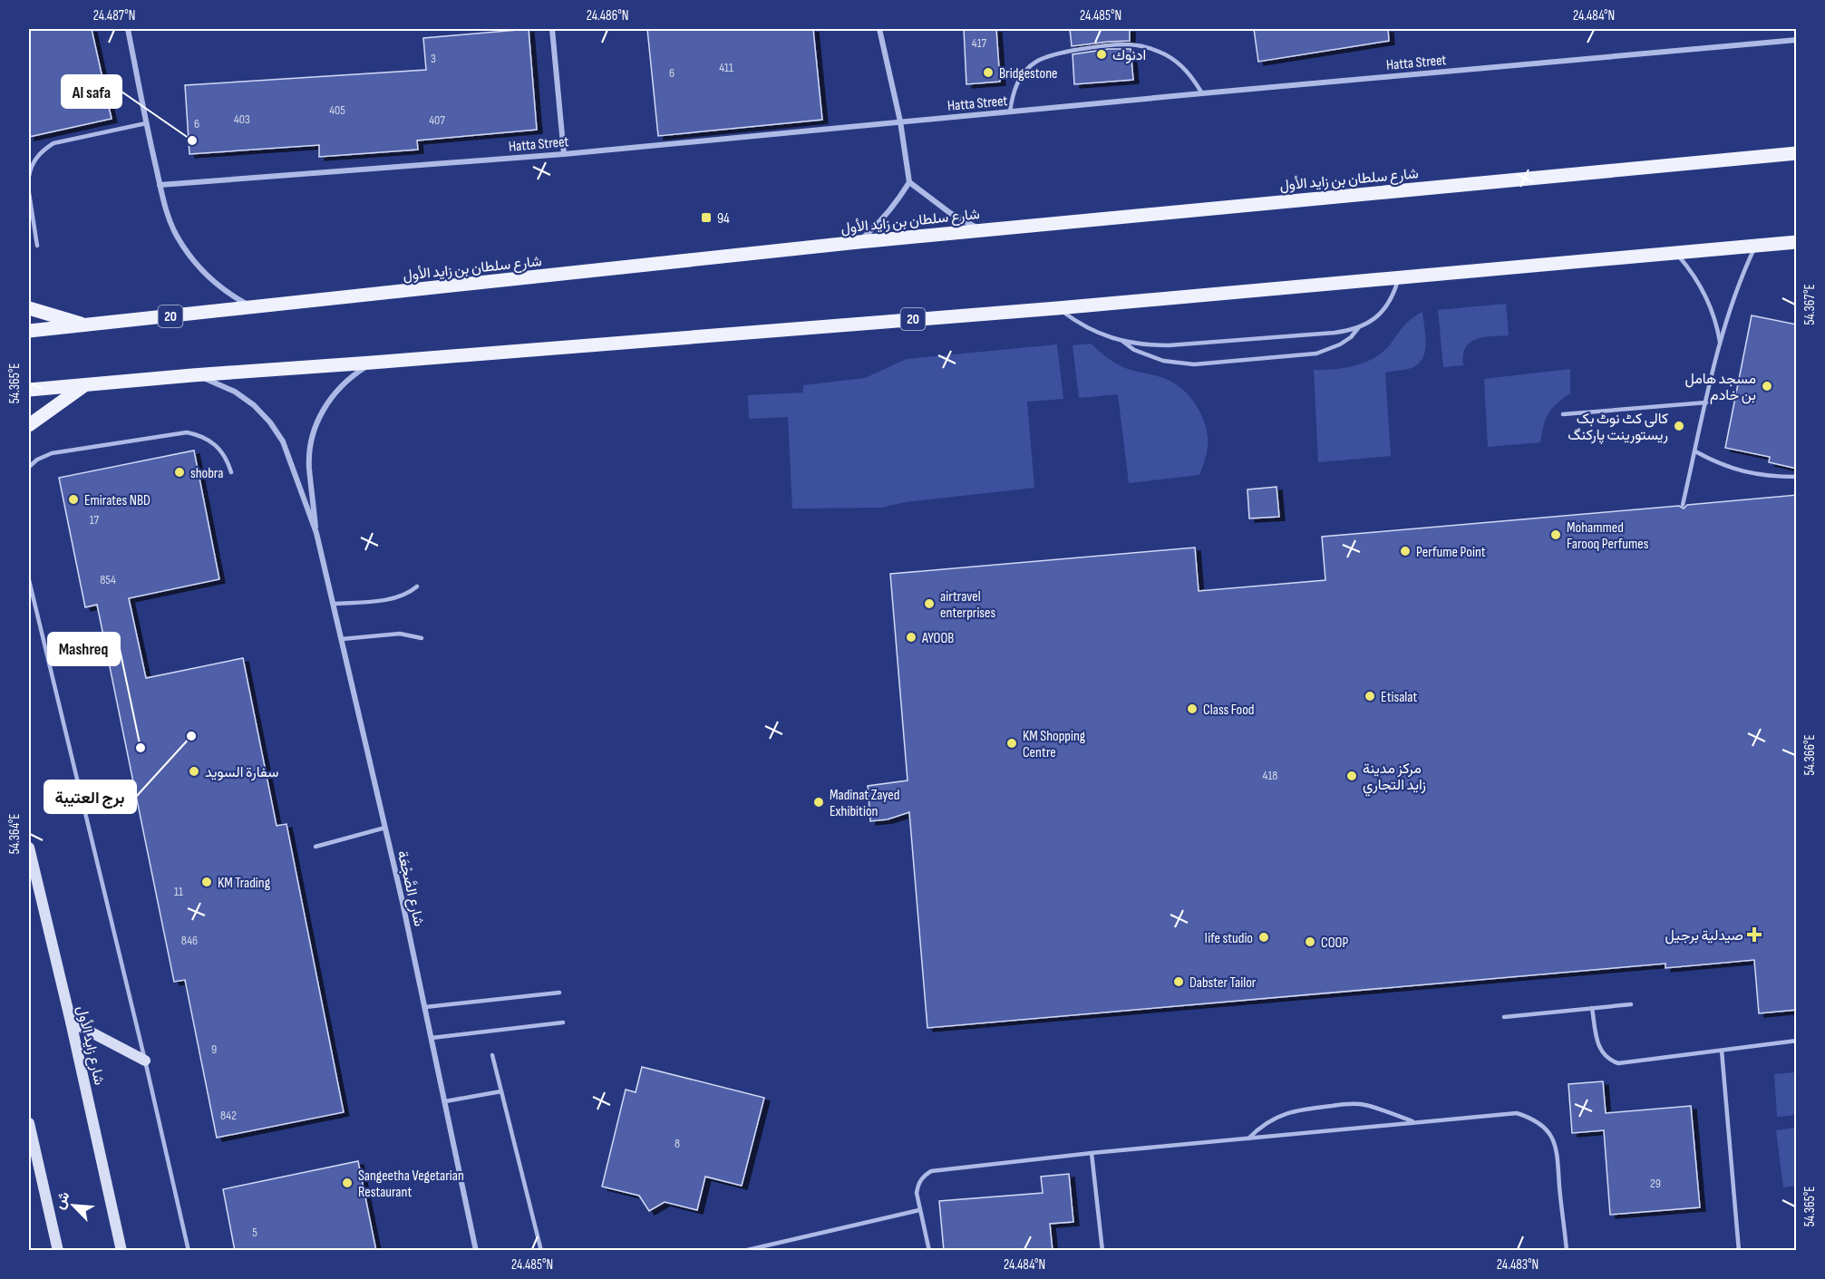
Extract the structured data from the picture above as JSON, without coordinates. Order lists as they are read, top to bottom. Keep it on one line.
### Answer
{"streets":{"main road":["شارع سلطان بن زايد الأول","20","شارع زايد الأول"],"street":["Hatta Street","شارع الصَّجْعَة"]},"crossings":[["20","شارع الصَّجْعَة"]],"places":{"other":["ادنوك","Bridgestone","Al safa","مسجد هامل بن خادم","کالی کٹ نوٹ بک ریستورینت پارکنگ","shobra","Emirates NBD","Mohammed Farooq Perfumes","Perfume Point","airtravel enterprises","AYOOB","Etisalat","Class Food","برج العتيبة","KM Shopping Centre","Mashreq","سفارة السويد","مركز مدينة زايد التجاري","Madinat Zayed Exhibition","KM Trading","life studio","COOP","Dabster Tailor","Sangeetha Vegetarian Restaurant"],"transit":["94"],"health":["صيدلية برجيل"]},"house_numbers":["417","3","411","6","405","403","407","6","17","854","418","11","846","9","842","8","29","5"],"north":"top left","coordinates":["24.487°N","24.486°N","24.485°N","24.484°N","54.367°E","54.365°E","54.366°E","54.364°E","24.483°N"]}
